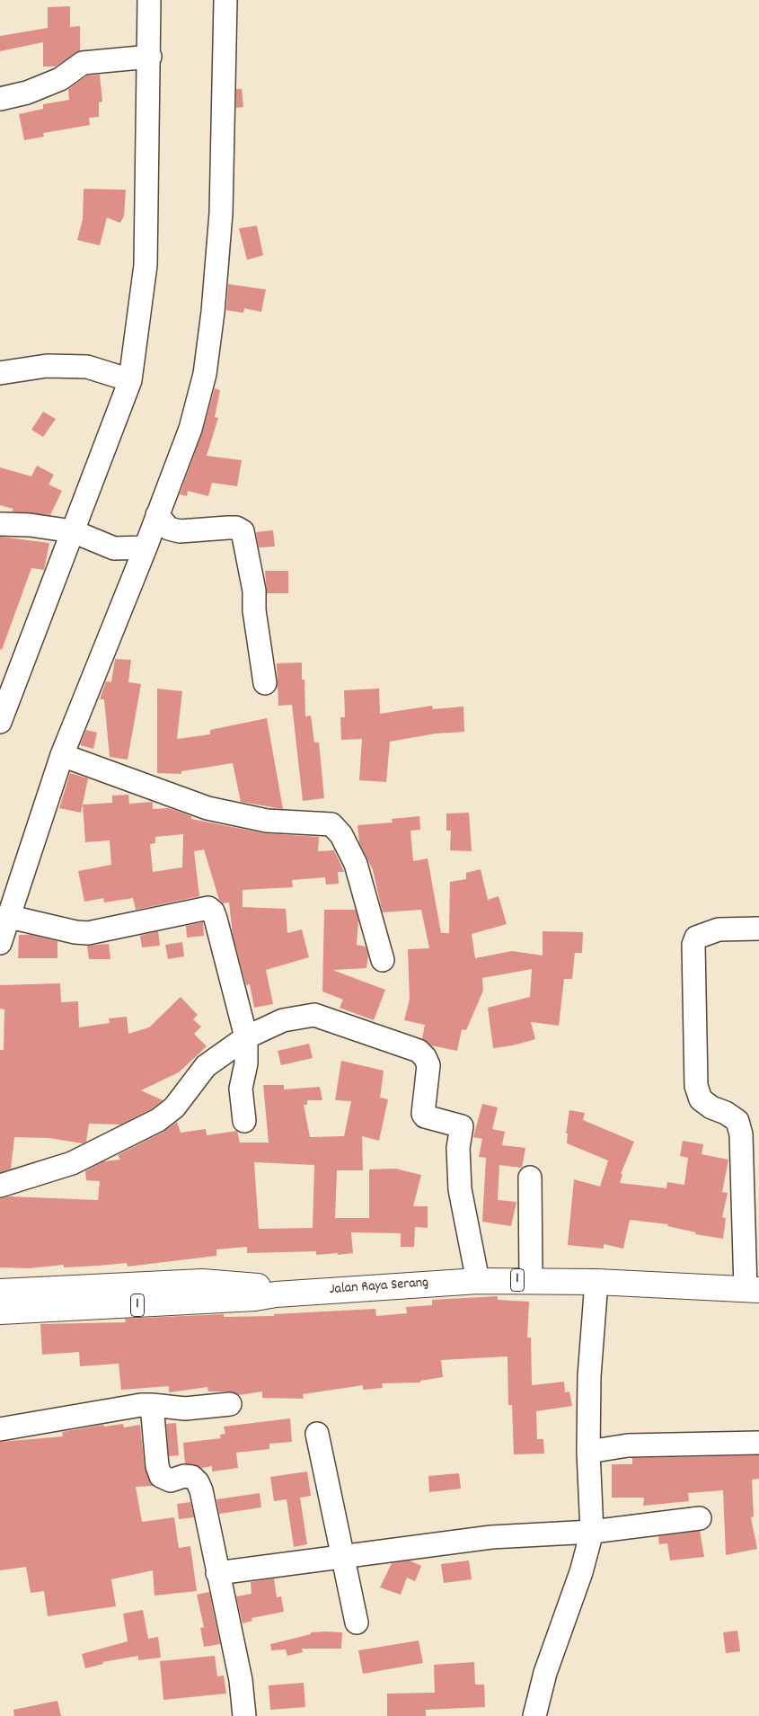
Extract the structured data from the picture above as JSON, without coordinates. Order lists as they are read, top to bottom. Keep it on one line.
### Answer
{"streets":{"highway":["1","Jalan Raya Serang"]}}
